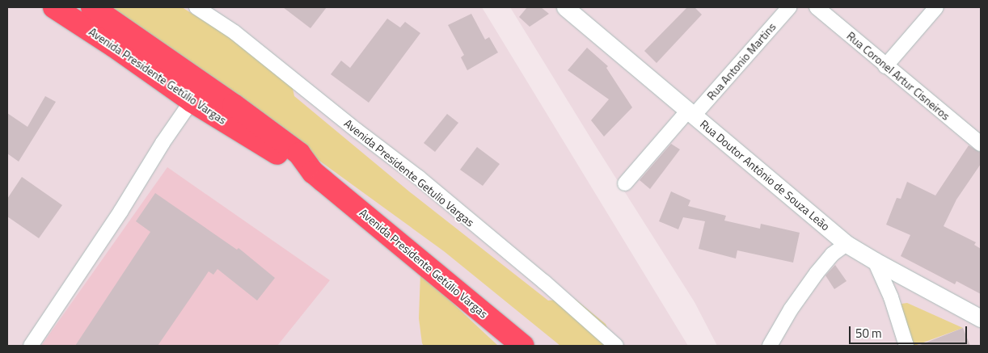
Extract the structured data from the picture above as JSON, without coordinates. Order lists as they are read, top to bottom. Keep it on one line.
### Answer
{"streets":{"main road":["Avenida Presidente Getúlio Vargas"],"street":["Rua Antonio Martins","Rua Coronel Artur Cisneiros","Avenida Presidente Getulio Vargas","Rua Doutor Antônio de Souza Leão"]},"crossings":[["Rua Antonio Martins","Rua Doutor Antônio de Souza Leão"]],"scale_bar":"50 m"}
